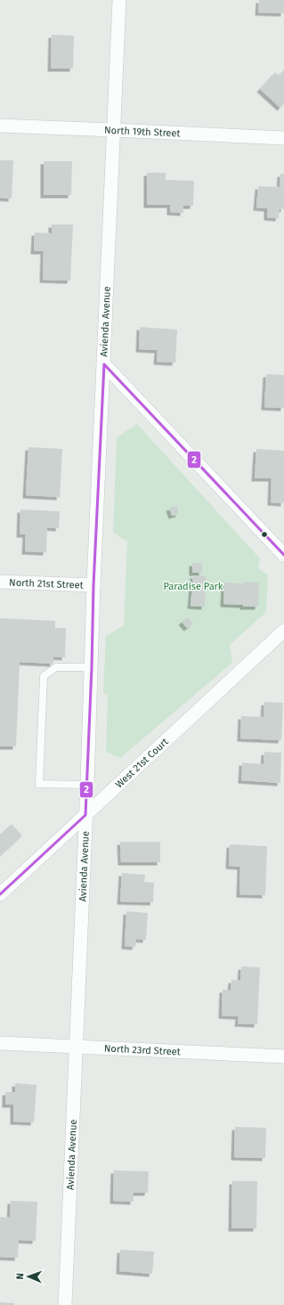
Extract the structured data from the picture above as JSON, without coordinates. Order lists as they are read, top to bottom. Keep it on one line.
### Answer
{"streets":{"street":["North 19th Street","Avienda Avenue","North 21st Street","West 21st Court","North 23rd Street"]},"crossings":[["North 19th Street","Avienda Avenue"],["Avienda Avenue","North 21st Street"],["Avienda Avenue","West 21st Court"],["Avienda Avenue","North 23rd Street"]],"parks":["Paradise Park"],"lines":["transit line 2"],"north":"left"}
